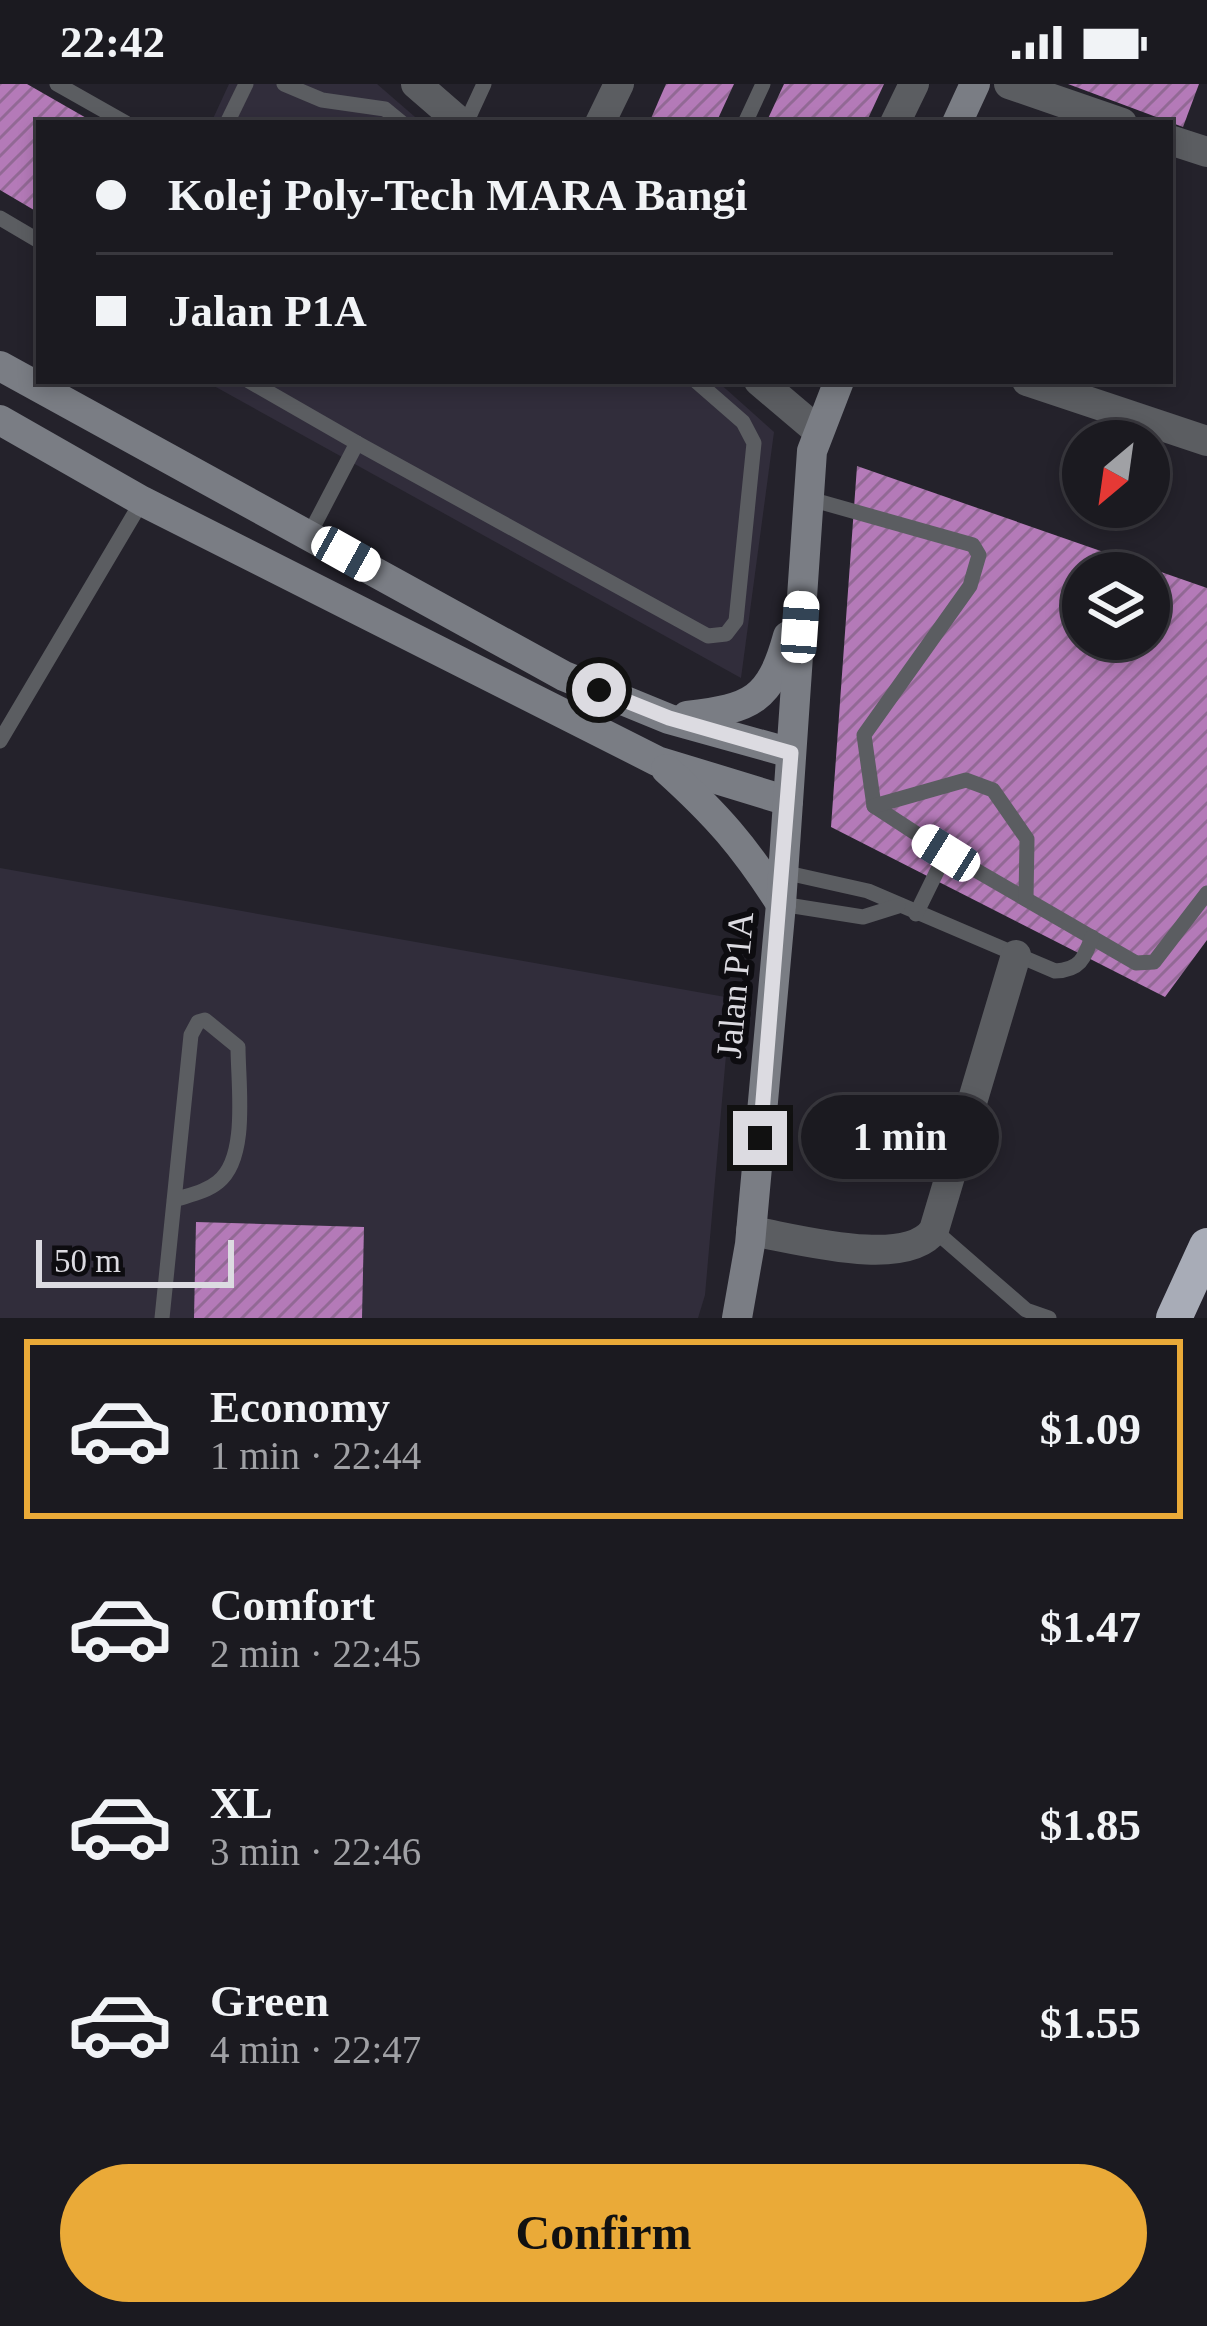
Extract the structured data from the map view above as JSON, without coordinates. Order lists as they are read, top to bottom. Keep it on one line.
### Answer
{"streets":{"main road":["Jalan P1A"]},"scale_bar":"50 m","north":"bottom left","page":{"status":"22:42","banner":["Kolej Poly-Tech MARA Bangi","Jalan P1A"],"bubble":"1 min","scale":"50 m","list":[{"name":"Economy","note":"1 min · 22:44","value":"$1.09"},{"name":"Comfort","note":"2 min · 22:45","value":"$1.47"},{"name":"XL","note":"3 min · 22:46","value":"$1.85"},{"name":"Green","note":"4 min · 22:47","value":"$1.55"}],"buttons":"Confirm"}}
